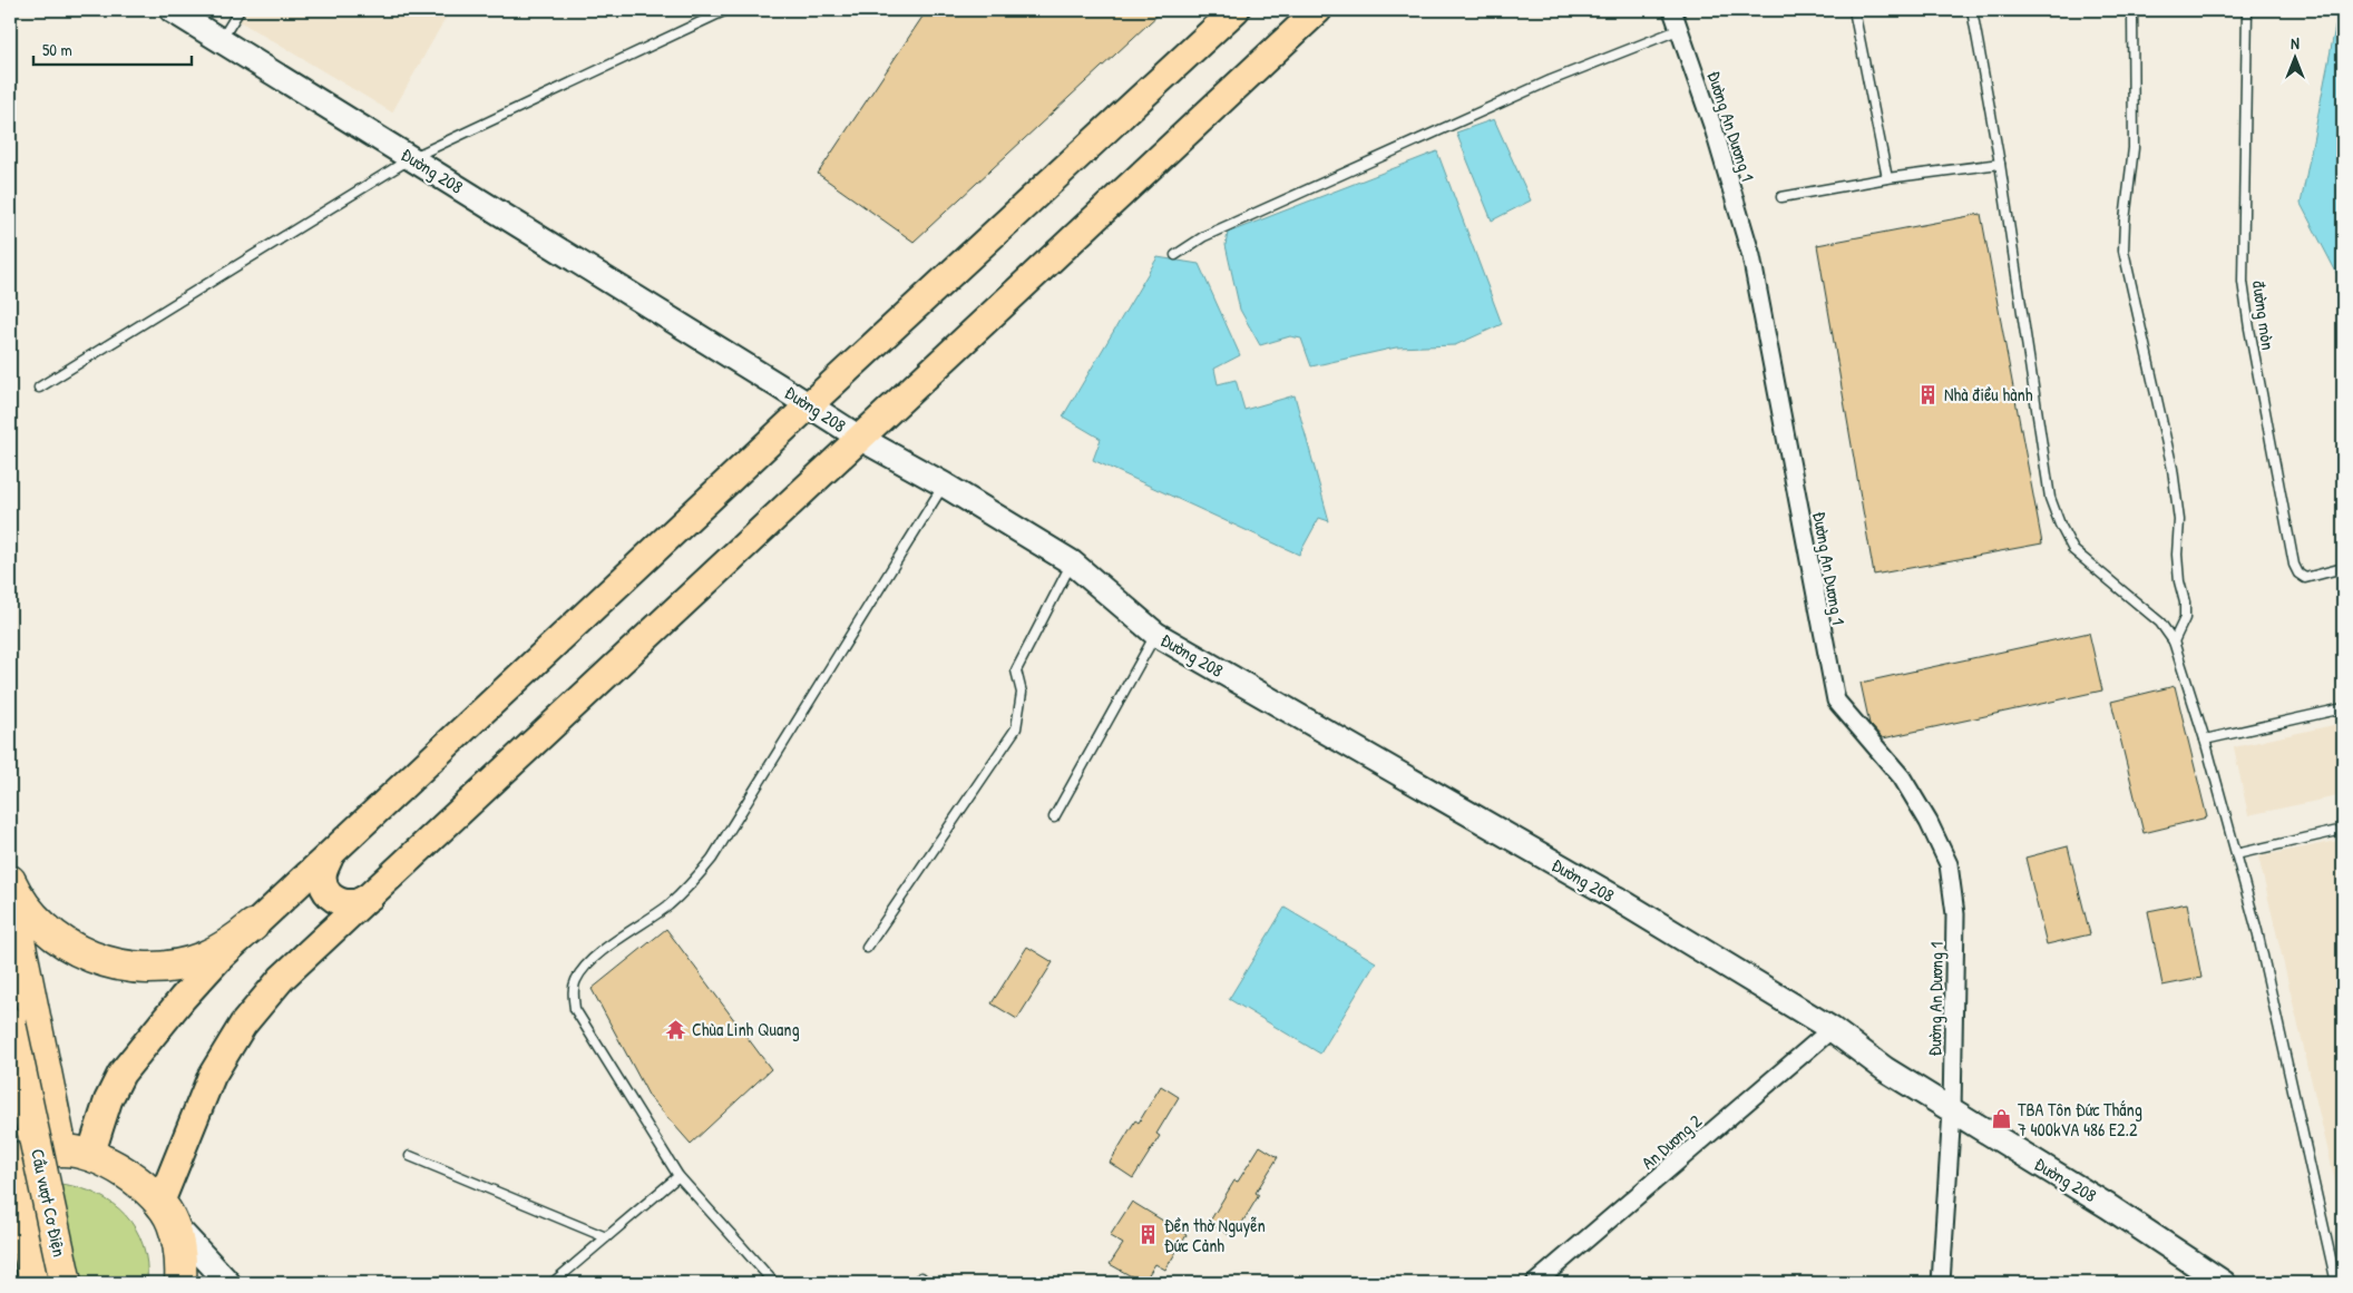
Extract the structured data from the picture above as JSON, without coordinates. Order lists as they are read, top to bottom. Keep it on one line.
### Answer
{"streets":{"highway":["Cầu vượt Cơ Điện"],"street":["Đường An Dương 1","Đường 208","An Dương 2"],"lane":["đường mòn"]},"crossings":[["Đường An Dương 1","Đường 208"],["Đường 208","An Dương 2"]],"places":{"building":["Nhà điều hành","Đền thờ Nguyễn Đức Cảnh"],"temple":["Chùa Linh Quang"],"shop":["TBA Tôn Đức Thắng 7 400kVA 486 E2.2"]},"scale_bar":"50 m","north":"top"}
